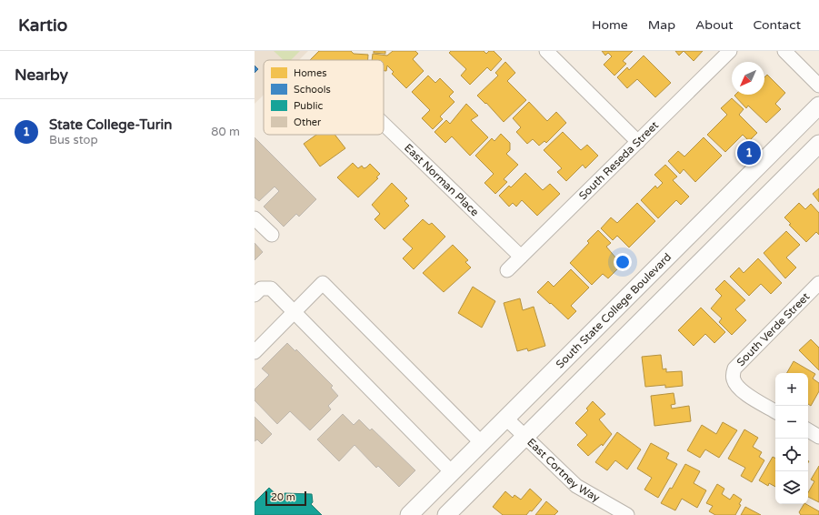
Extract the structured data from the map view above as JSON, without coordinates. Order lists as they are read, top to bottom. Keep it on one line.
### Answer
{"streets":{"main road":["South State College Boulevard"],"street":["South Reseda Street","East Norman Place","South Verde Street","East Cortney Way"]},"crossings":[["South Reseda Street","East Norman Place"],["South State College Boulevard","East Cortney Way"]],"legend":["Homes","Schools","Public","Other"],"scale_bar":"20 m","north":"bottom left","page":{"header":"Kartio","nav":["Home","Map","About","Contact"],"heading":"Nearby","list":[{"mark":"1","name":"State College-Turin","note":"Bus stop","value":"80 m"}],"pins":"1","map_buttons":["+","−"],"scale":"20 m"}}
